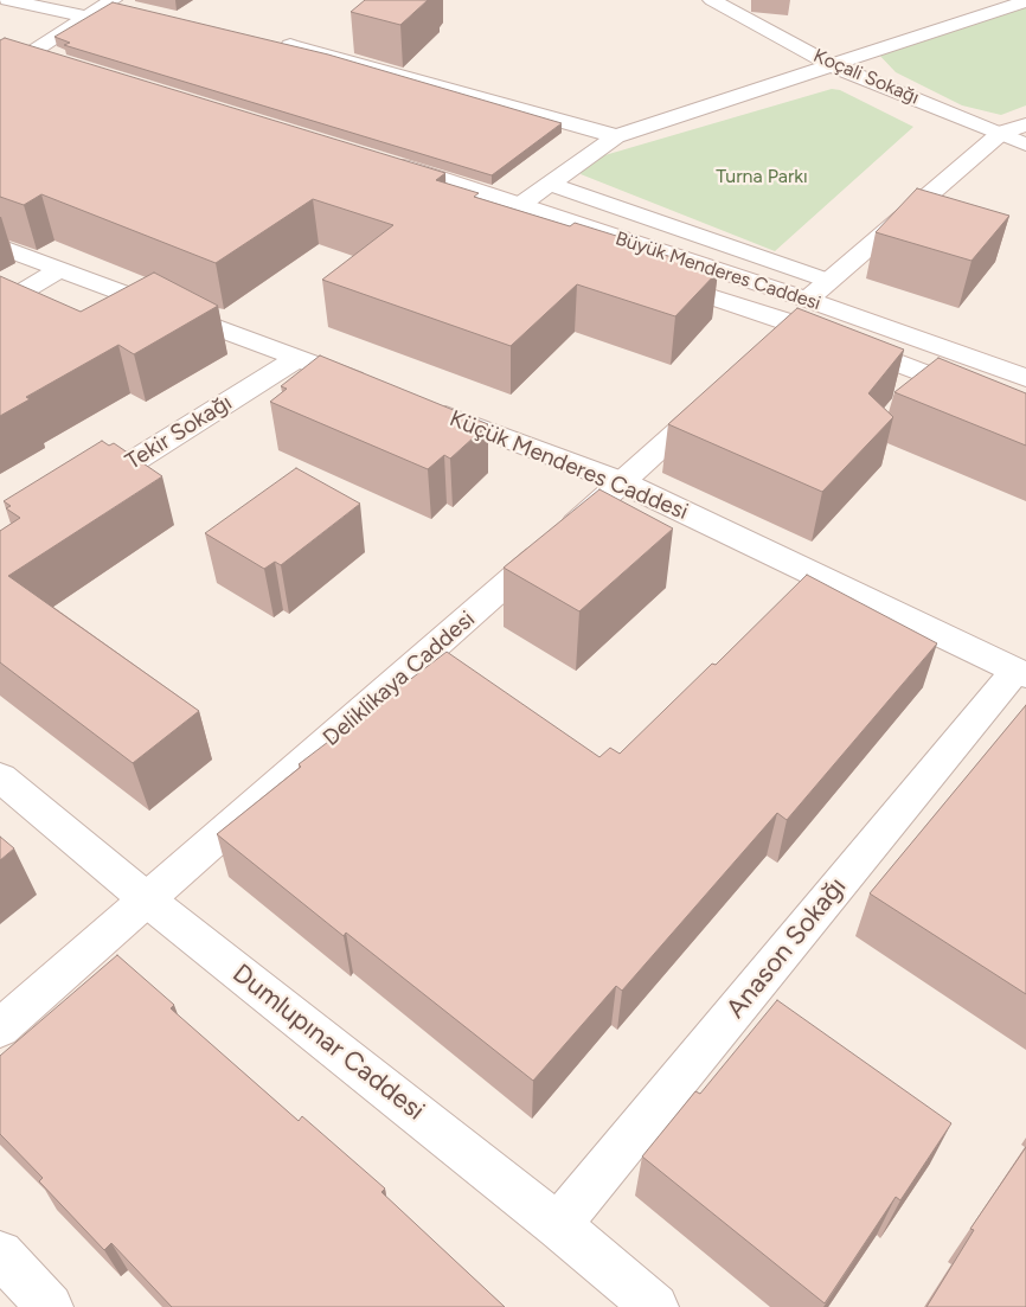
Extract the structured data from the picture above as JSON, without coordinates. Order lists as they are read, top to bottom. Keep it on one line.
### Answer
{"streets":{"street":["Koçali Sokağı","Büyük Menderes Caddesi","Tekir Sokağı","Küçük Menderes Caddesi","Deliklikaya Caddesi","Anason Sokağı","Dumlupınar Caddesi"]},"crossings":[["Küçük Menderes Caddesi","Deliklikaya Caddesi"],["Küçük Menderes Caddesi","Anason Sokağı"],["Deliklikaya Caddesi","Dumlupınar Caddesi"],["Anason Sokağı","Dumlupınar Caddesi"]],"parks":["Turna Parkı"]}
